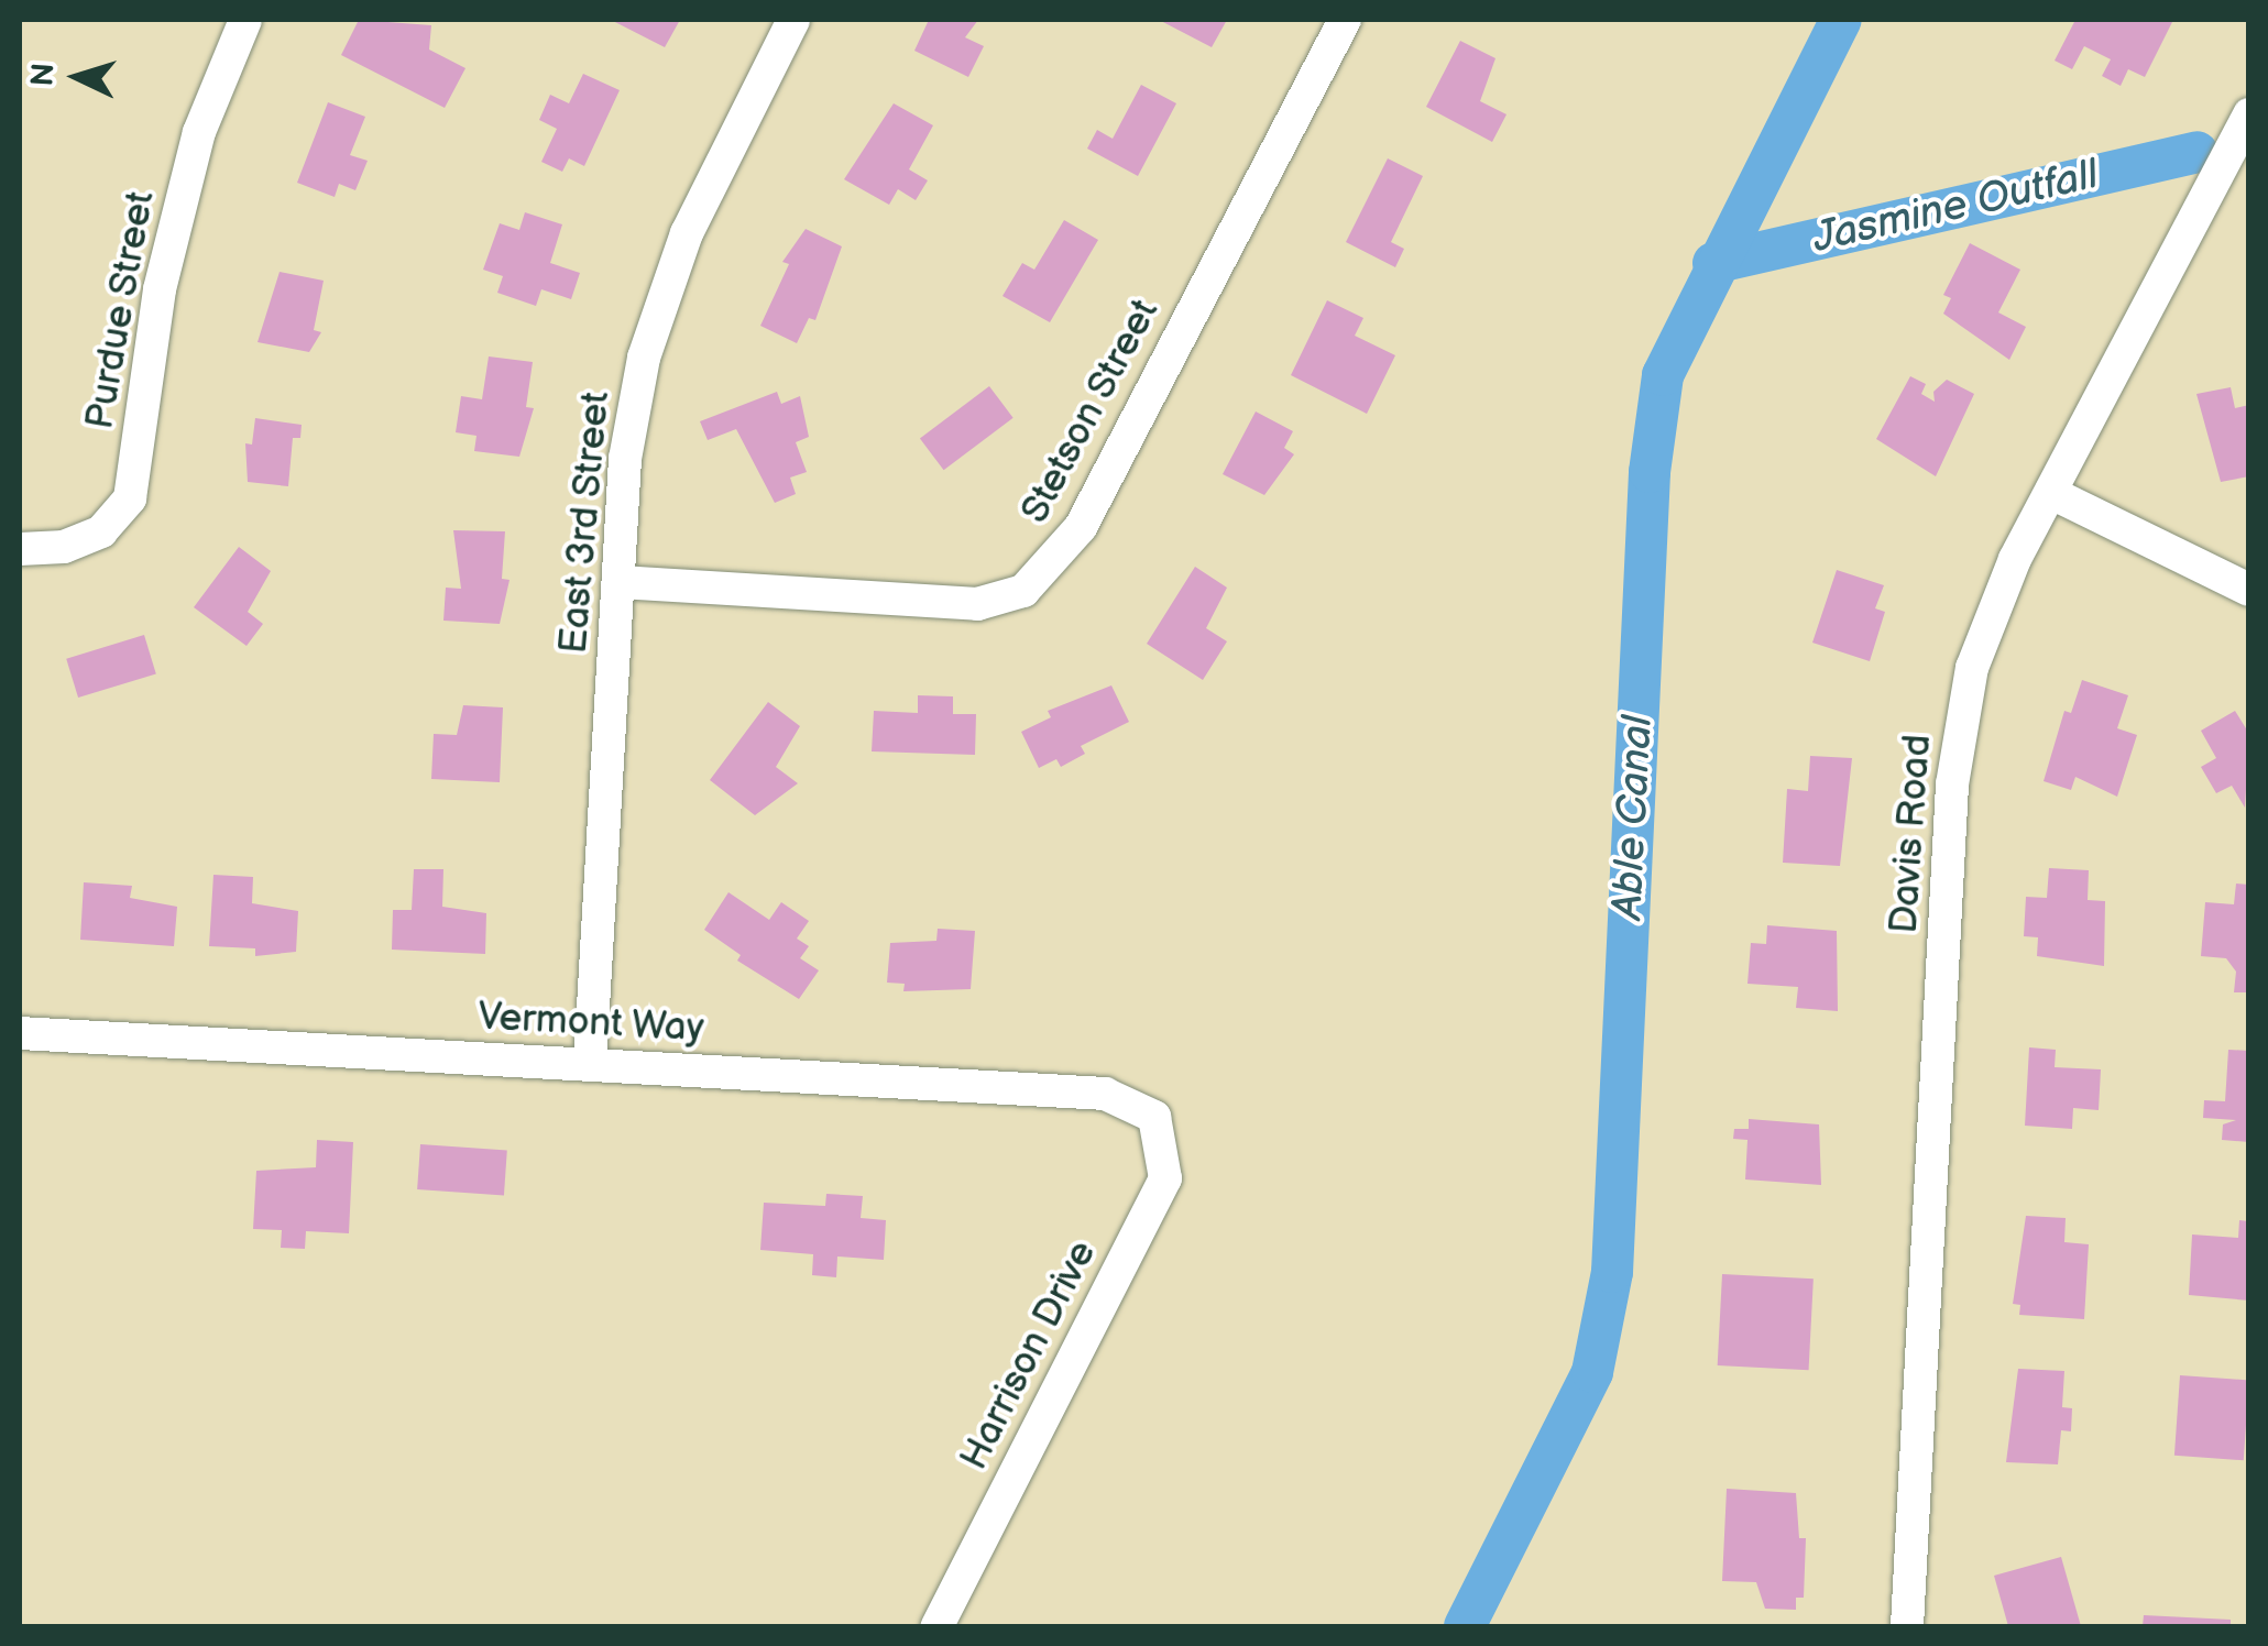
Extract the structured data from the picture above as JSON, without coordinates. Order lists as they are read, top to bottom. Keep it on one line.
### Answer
{"streets":{"street":["Purdue Street","Stetson Street","East 3rd Street","Davis Road","Vermont Way","Harrison Drive"]},"crossings":[["Stetson Street","East 3rd Street"],["East 3rd Street","Vermont Way"],["Vermont Way","Harrison Drive"]],"water":["Jasmine Outfall","Able Canal"],"north":"left"}
